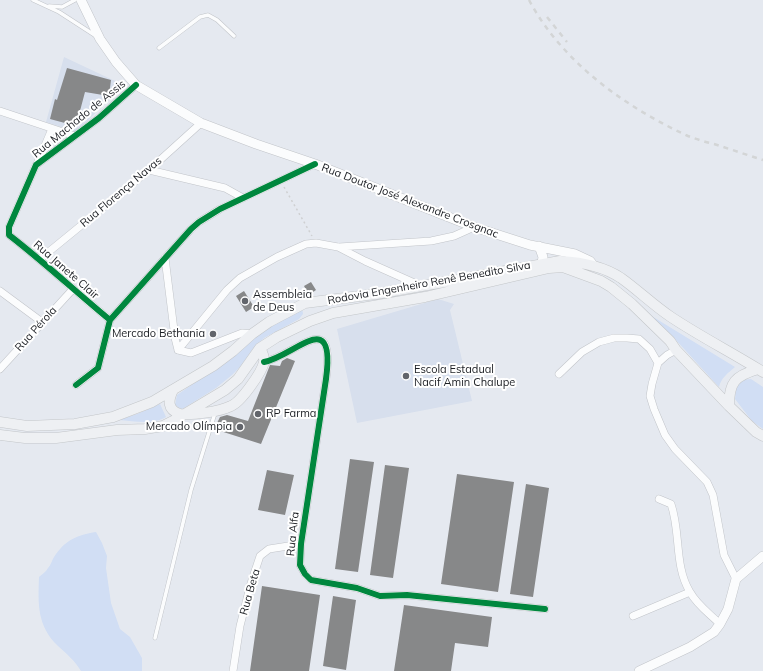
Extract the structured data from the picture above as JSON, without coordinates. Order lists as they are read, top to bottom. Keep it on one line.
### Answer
{"streets":{"main road":["Rua Doutor José Alexandre Crosgnac","Rodovia Engenheiro Renê Benedito Silva"],"street":["Rua Machado de Assis","Rua Florença Navas","Rua Janete Clair","Rua Pérola","Rua Alfa","Rua Beta"]},"crossings":[["Rua Machado de Assis","Rua Doutor José Alexandre Crosgnac"],["Rua Machado de Assis","Rua Janete Clair"],["Rua Florença Navas","Rua Doutor José Alexandre Crosgnac"],["Rua Florença Navas","Rua Janete Clair"],["Rua Doutor José Alexandre Crosgnac","Rodovia Engenheiro Renê Benedito Silva"],["Rua Janete Clair","Rua Pérola"],["Rua Alfa","Rua Beta"]],"places":["Assembleia de Deus","Mercado Bethania","Escola Estadual Nacif Amin Chalupe","RP Farma","Mercado Olímpia"]}
